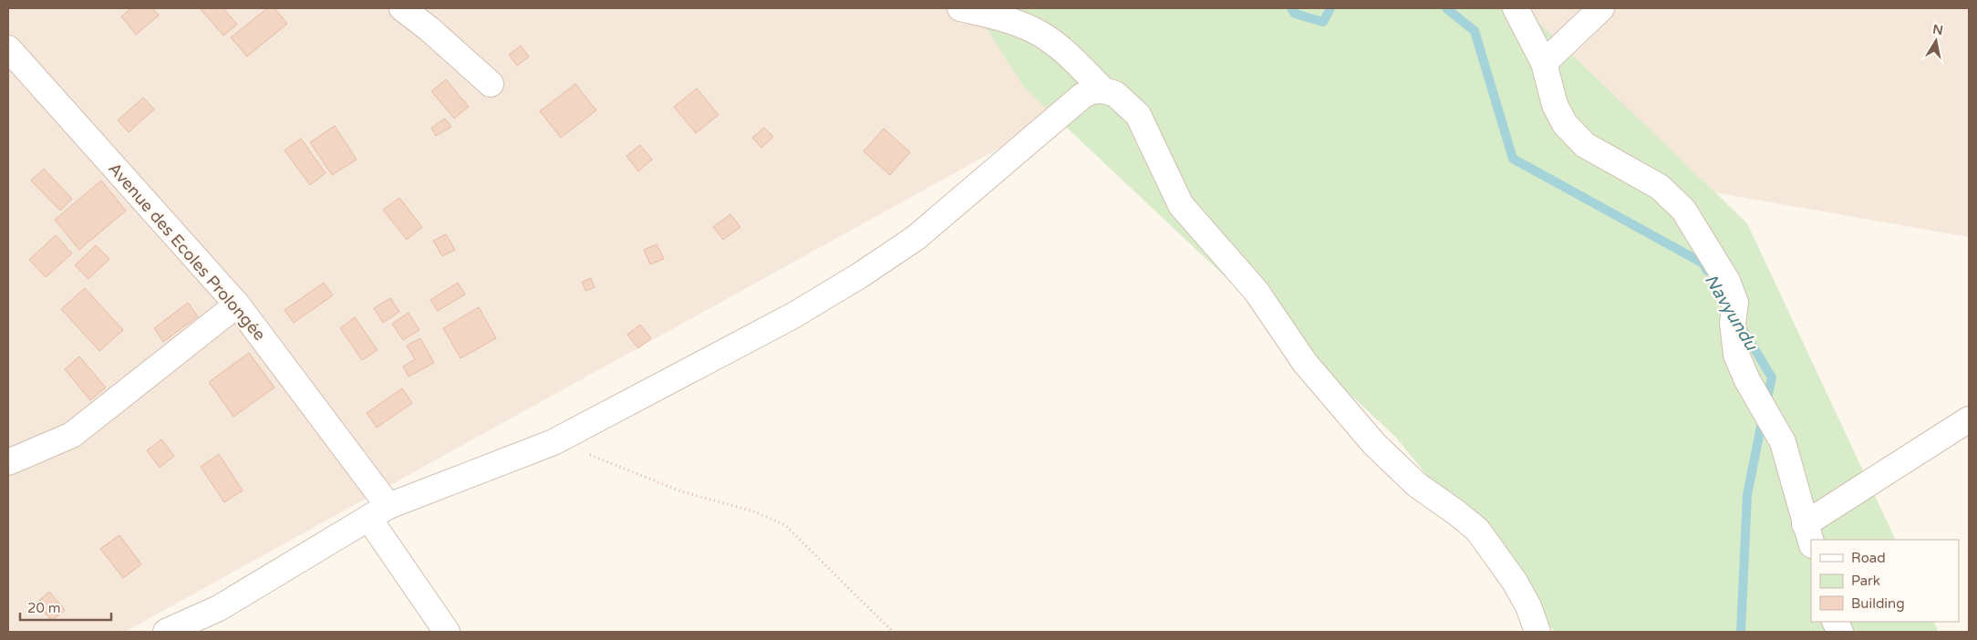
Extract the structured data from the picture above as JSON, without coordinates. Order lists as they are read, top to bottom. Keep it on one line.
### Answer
{"streets":{"street":["Avenue des Ecoles Prolongée"]},"water":["Navyundu"],"legend":["Road","Park","Building"],"scale_bar":"20 m","north":"top"}
